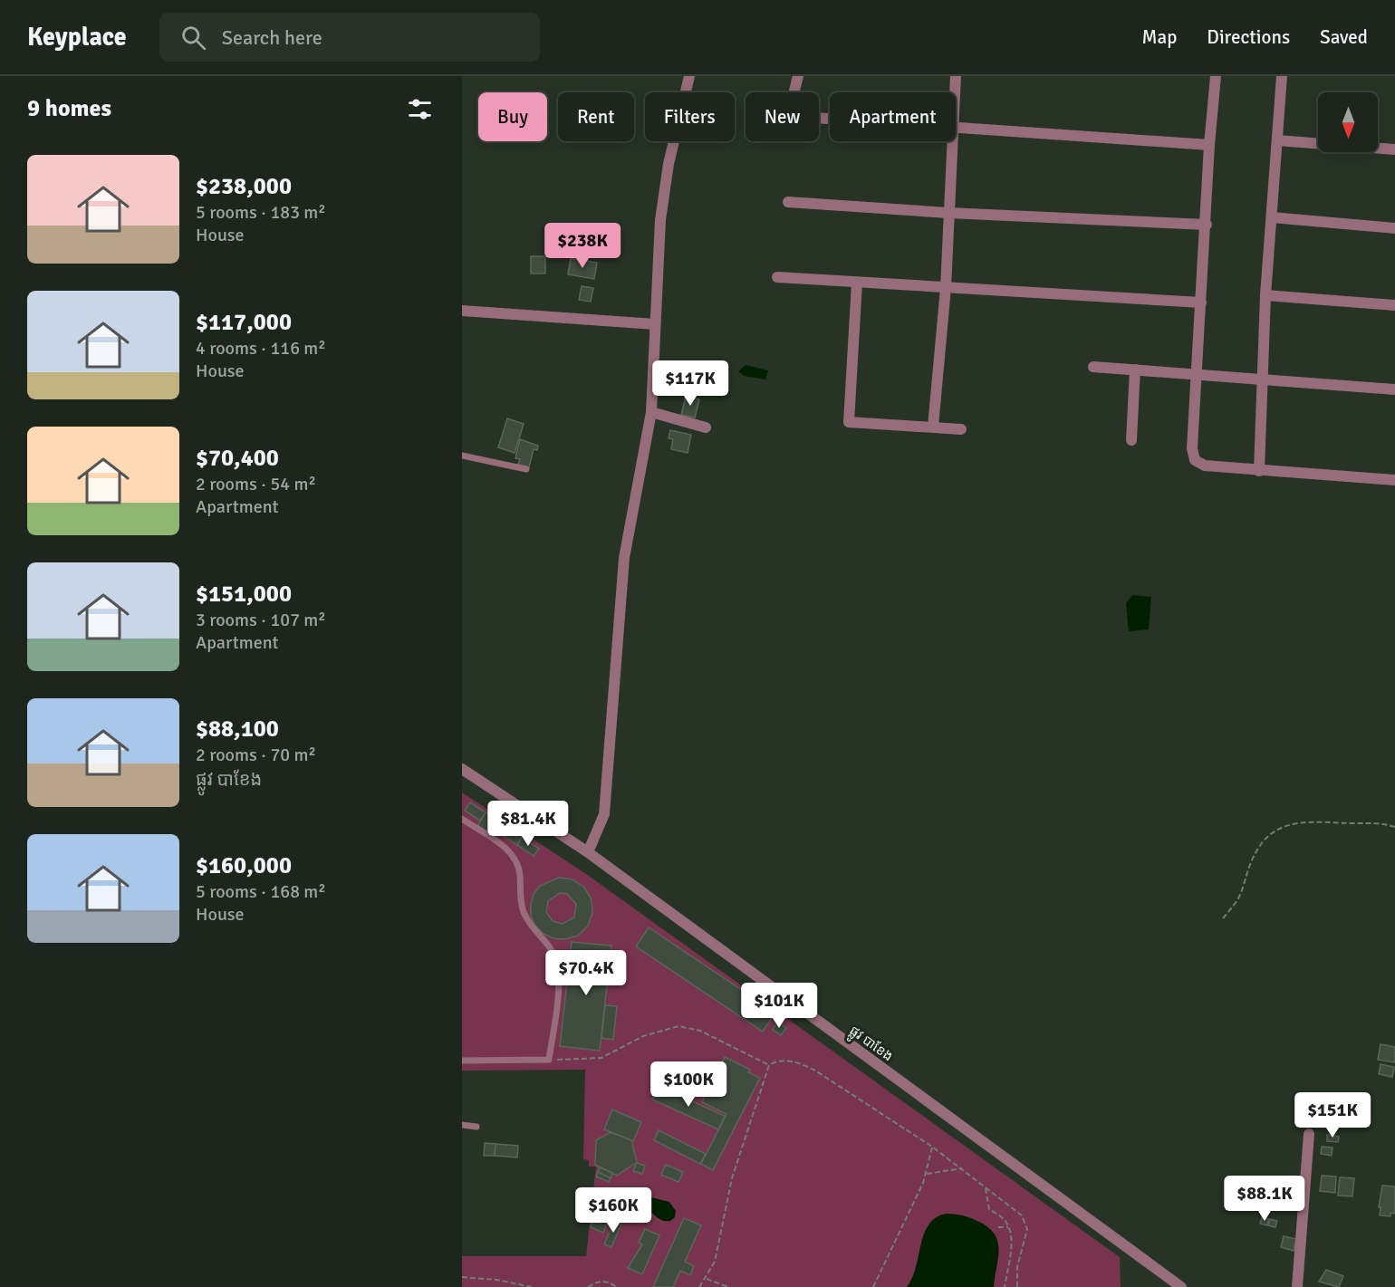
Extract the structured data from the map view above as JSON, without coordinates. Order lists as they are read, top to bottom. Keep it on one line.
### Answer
{"streets":{"street":["ផ្លូវ បាខែង"]},"north":"bottom","page":{"header":"Keyplace","search":"Search here","nav":["Map","Directions","Saved"],"heading":"9 homes","chip":["Buy","Rent","Filters","New","Apartment"],"list":[{"name":"$238,000","note":"5 rooms · 183 m² · House"},{"name":"$117,000","note":"4 rooms · 116 m² · House"},{"name":"$70,400","note":"2 rooms · 54 m² · Apartment"},{"name":"$151,000","note":"3 rooms · 107 m² · Apartment"},{"name":"$88,100","note":"2 rooms · 70 m² · ផ្លូវ បាខែង"},{"name":"$160,000","note":"5 rooms · 168 m² · House"}],"price":["$238K","$117K","$81.4K","$70.4K","$101K","$100K","$151K","$88.1K","$160K"]}}
